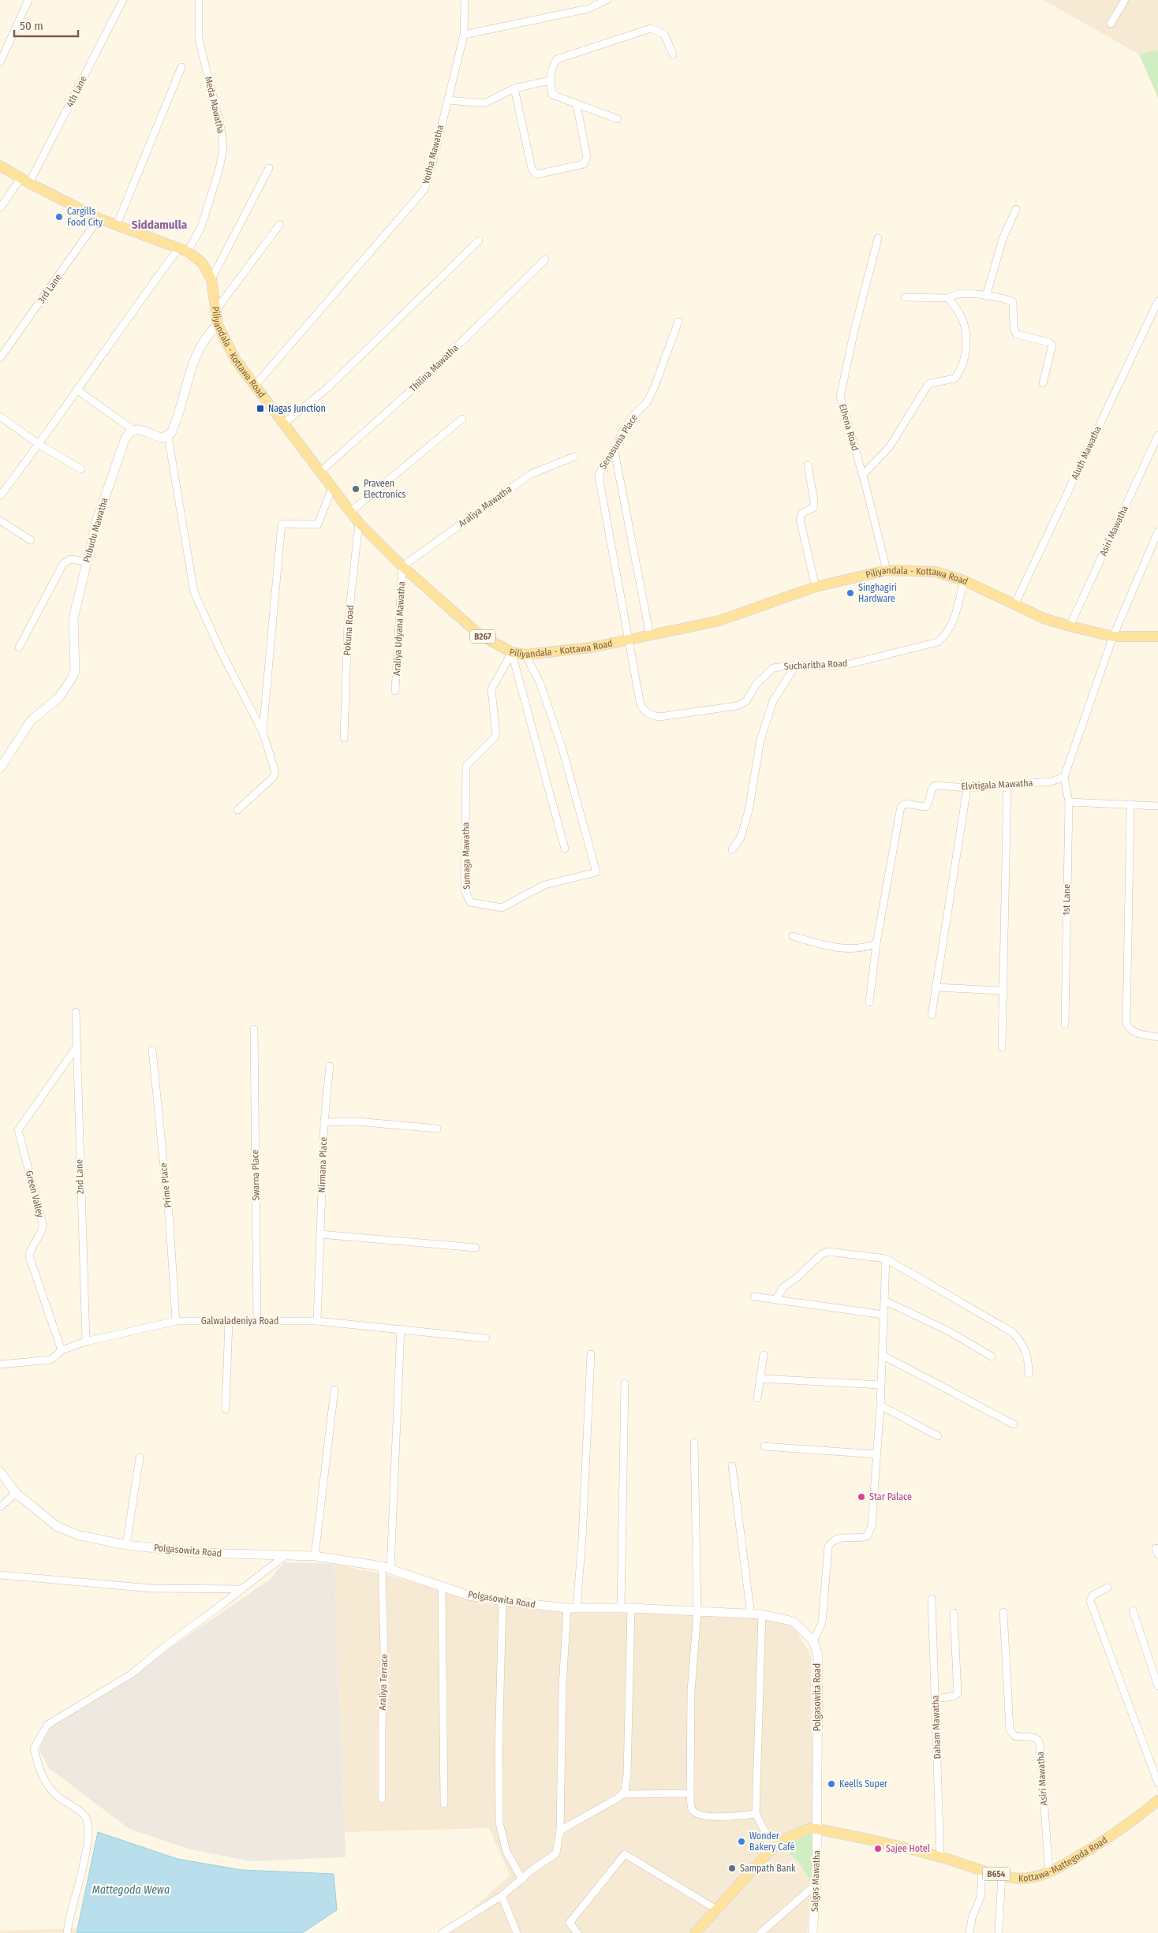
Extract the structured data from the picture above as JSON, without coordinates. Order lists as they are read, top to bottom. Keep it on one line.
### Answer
{"streets":{"main road":["Piliyandala - Kottawa Road","B267","Kottawa-Mattegoda Road","B654"],"street":["4th Lane","Meda Mawatha","Yodha Mawatha","3rd Lane","Thilina Mawatha","Elhena Road","Senasuma Place","Aluth Mawatha","Araliya Mawatha","Pubudu Mawatha","Asiri Mawatha","Araliya Udyana Mawatha","Pokuna Road","Sucharitha Road","Elvitigala Mawatha","Sumaga Mawatha","1st Lane","Nirmana Place","Swarna Place","2nd Lane","Prime Place","Green Valley","Galwaladeniya Road","Polgasowita Road","Araliya Terrace","Daham Mawatha","Salgas Mawatha"]},"crossings":[["4th Lane","Piliyandala - Kottawa Road"],["Meda Mawatha","Piliyandala - Kottawa Road"],["Yodha Mawatha","Piliyandala - Kottawa Road"],["3rd Lane","Piliyandala - Kottawa Road"],["Piliyandala - Kottawa Road","Thilina Mawatha"],["Piliyandala - Kottawa Road","Elhena Road"],["Piliyandala - Kottawa Road","Senasuma Place"],["Piliyandala - Kottawa Road","Aluth Mawatha"],["Piliyandala - Kottawa Road","Araliya Mawatha"],["Piliyandala - Kottawa Road","Asiri Mawatha"],["Piliyandala - Kottawa Road","Araliya Udyana Mawatha"],["Piliyandala - Kottawa Road","Pokuna Road"],["Piliyandala - Kottawa Road","Sucharitha Road"],["Piliyandala - Kottawa Road","Sumaga Mawatha"],["Senasuma Place","Sucharitha Road"],["Araliya Mawatha","Araliya Udyana Mawatha"],["Asiri Mawatha","Kottawa-Mattegoda Road"],["Elvitigala Mawatha","1st Lane"],["Nirmana Place","Galwaladeniya Road"],["Swarna Place","Galwaladeniya Road"],["2nd Lane","Green Valley"],["2nd Lane","Galwaladeniya Road"],["Prime Place","Galwaladeniya Road"],["Green Valley","Galwaladeniya Road"],["Galwaladeniya Road","Araliya Terrace"],["Polgasowita Road","Araliya Terrace"],["Polgasowita Road","Kottawa-Mattegoda Road"],["Polgasowita Road","B654"],["Polgasowita Road","Salgas Mawatha"],["Daham Mawatha","Kottawa-Mattegoda Road"],["Kottawa-Mattegoda Road","B654"],["Kottawa-Mattegoda Road","Salgas Mawatha"],["B654","Salgas Mawatha"]],"districts":["Siddamulla"],"water":["Mattegoda Wewa"],"places":{"other":["Cargills Food City","Praveen Electronics","Singhagiri Hardware","Star Palace","Keells Super","Wonder Bakery Café","Sajee Hotel","Sampath Bank"],"transit":["Nagas Junction"]},"scale_bar":"50 m"}
